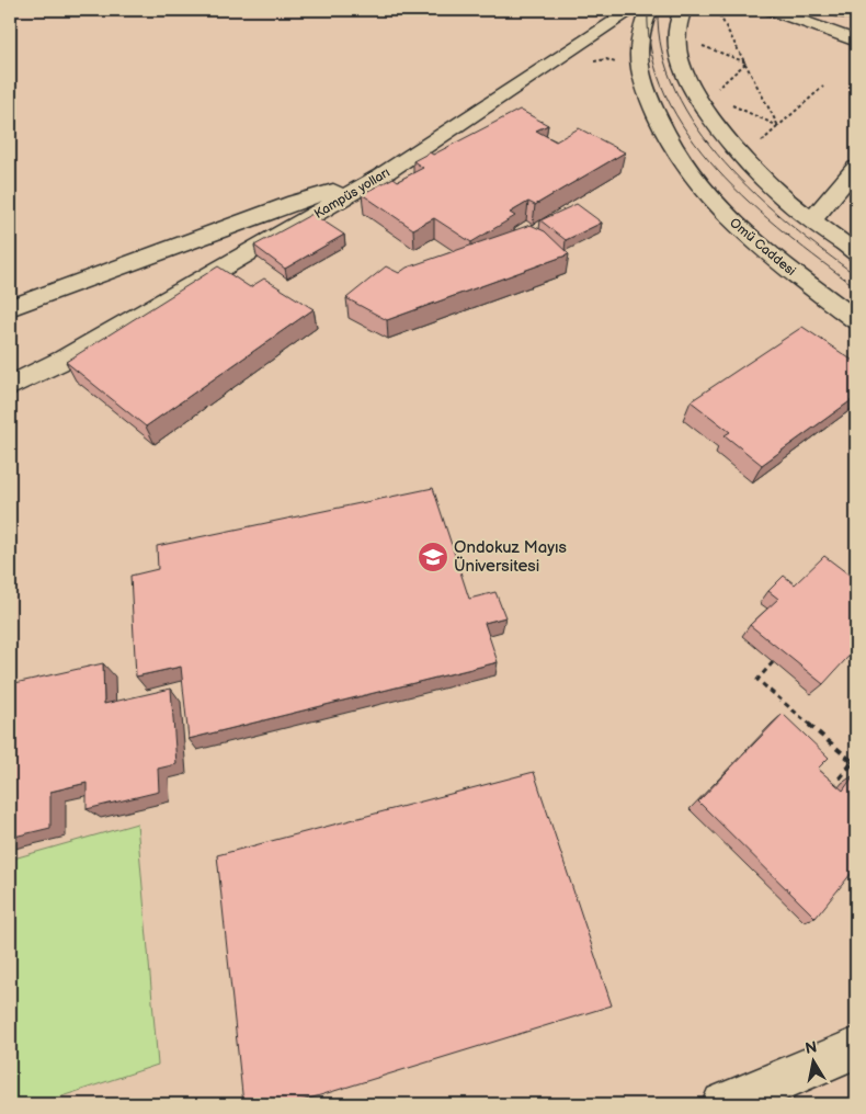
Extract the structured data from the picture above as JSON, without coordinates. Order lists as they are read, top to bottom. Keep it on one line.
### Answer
{"streets":{"street":["Kampüs yolları","Omü Caddesi"]},"places":{"school or university":["Ondokuz Mayıs Üniversitesi"]},"north":"top"}
